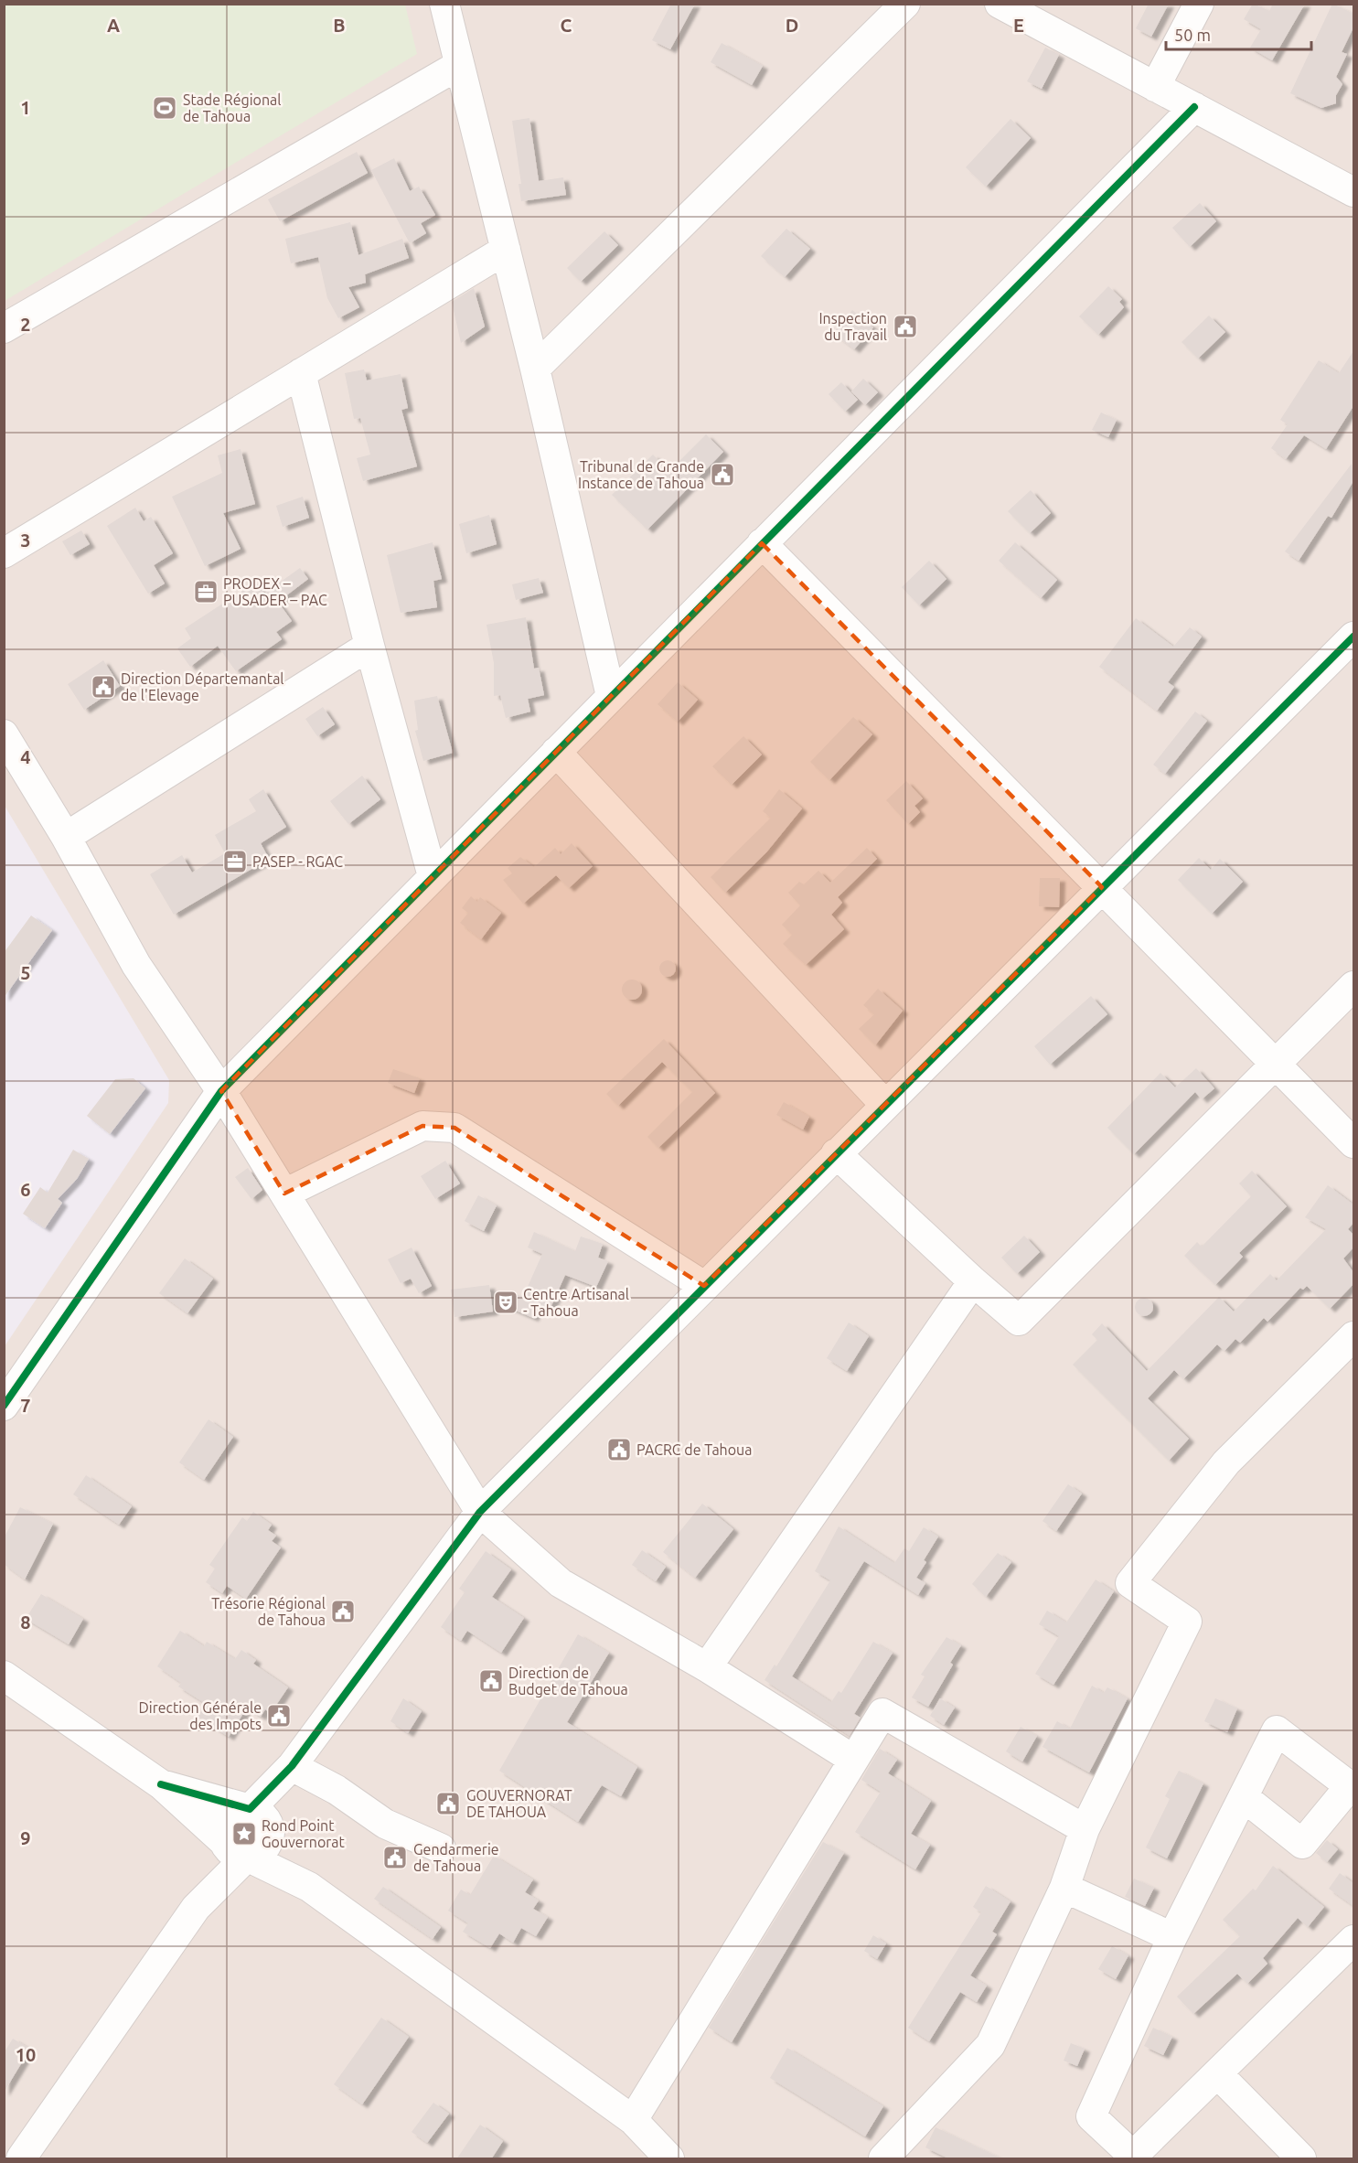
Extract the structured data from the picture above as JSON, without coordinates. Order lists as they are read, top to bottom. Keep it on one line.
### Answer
{"places":{"sports":["Stade Régional de Tahoua"],"public building":["Inspection du Travail","Tribunal de Grande Instance de Tahoua","Direction Départemantal de l'Elevage","PACRC de Tahoua","Trésorie Régional de Tahoua","Direction de Budget de Tahoua","Direction Générale des Impots","GOUVERNORAT DE TAHOUA","Gendarmerie de Tahoua"],"office":["PRODEX – PUSADER – PAC","PASEP - RGAC"],"theatre":["Centre Artisanal - Tahoua"],"place":["Rond Point Gouvernorat"]},"scale_bar":"50 m","grid":{"columns":["A","B","C","D","E"],"rows":["1","2","3","4","5","6","7","8","9","10"]}}
